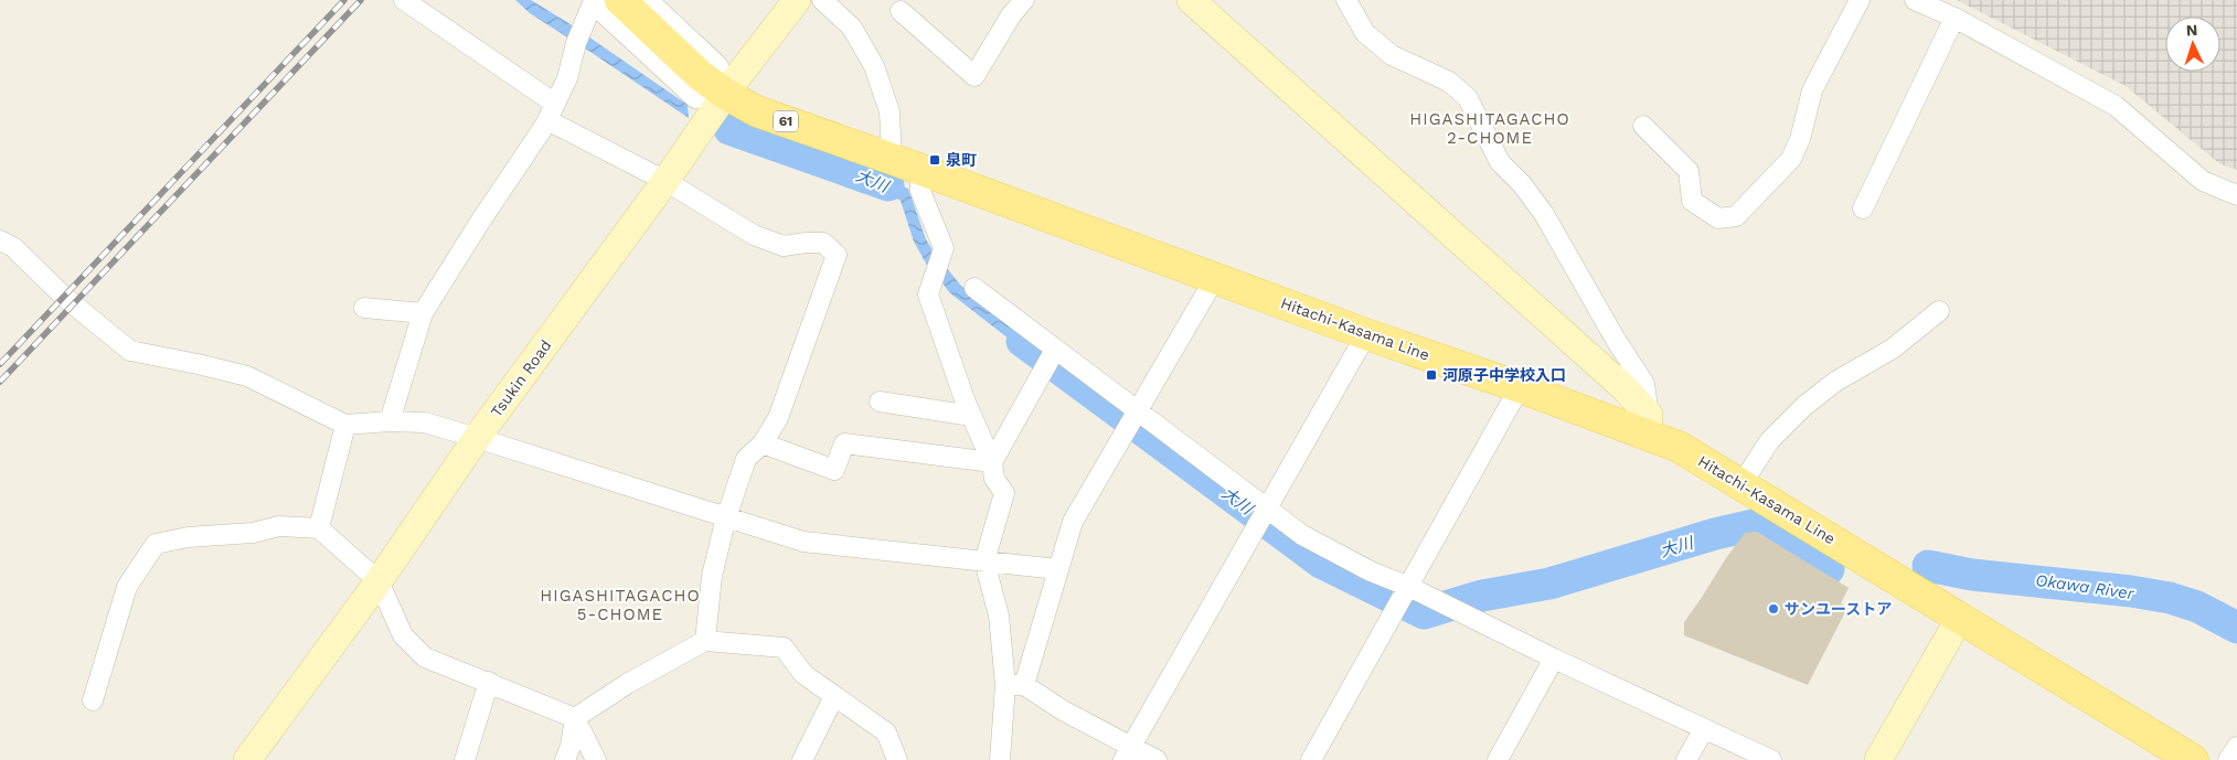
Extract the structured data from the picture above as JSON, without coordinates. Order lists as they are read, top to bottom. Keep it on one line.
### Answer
{"streets":{"main road":["61","Hitachi-Kasama Line"],"street":["Tsukin Road"]},"crossings":[["Hitachi-Kasama Line","Tsukin Road"]],"districts":["HIGASHITAGACHO 2-CHOME","HIGASHITAGACHO 5-CHOME"],"water":["大川","Okawa River"],"places":{"transit":["泉町","河原子中学校入口"],"other":["サンユーストア"]},"north":"top"}
